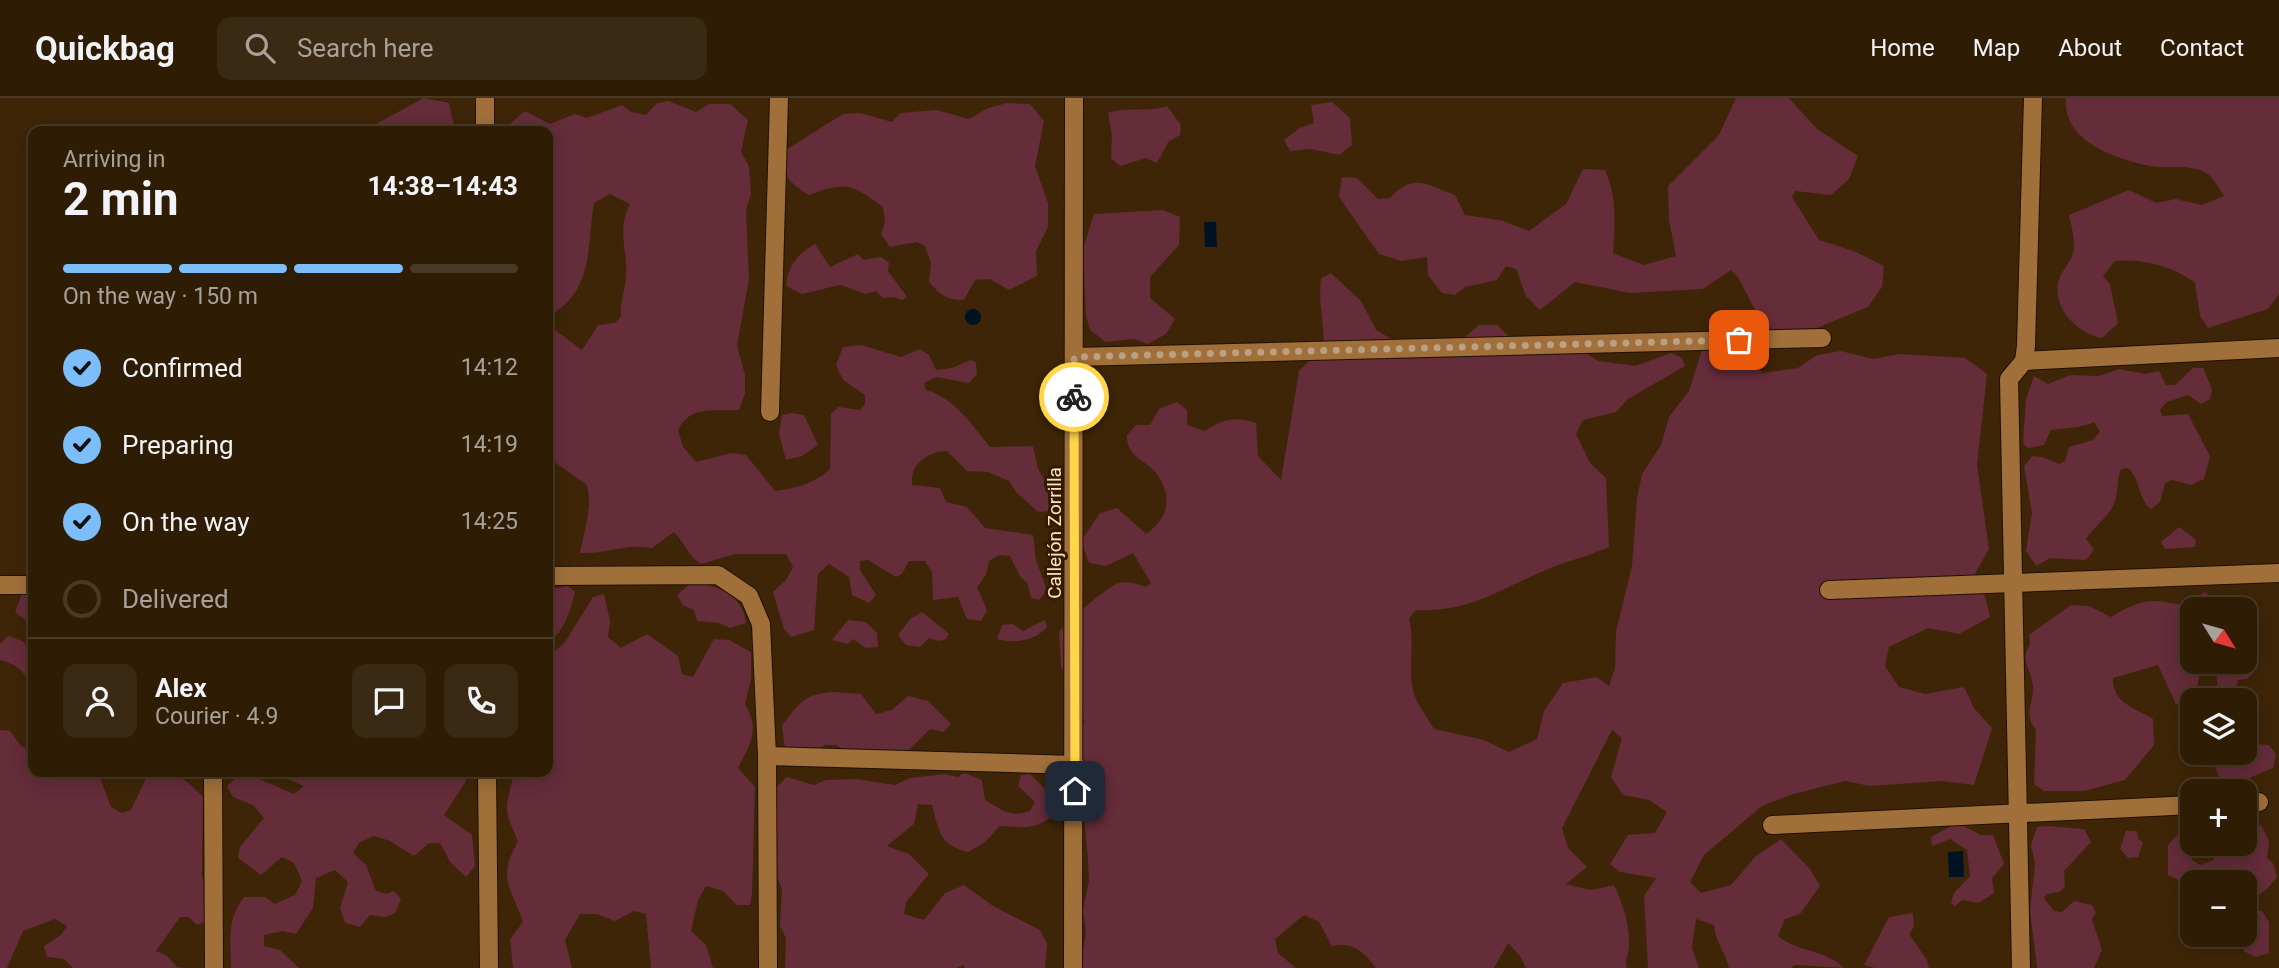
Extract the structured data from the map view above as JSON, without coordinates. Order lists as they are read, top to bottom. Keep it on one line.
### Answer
{"streets":{"street":["Callejón Zorrilla"]},"north":"bottom right","page":{"header":"Quickbag","search":"Search here","nav":["Home","Map","About","Contact"],"heading":["2 min","Arriving in","14:38–14:43"],"panel":["Alex","Courier · 4.9"],"bar":"On the way · 150 m","list":[["Confirmed","14:12"],["Preparing","14:19"],["On the way","14:25"],"Delivered"],"map_buttons":["+","−"]}}
